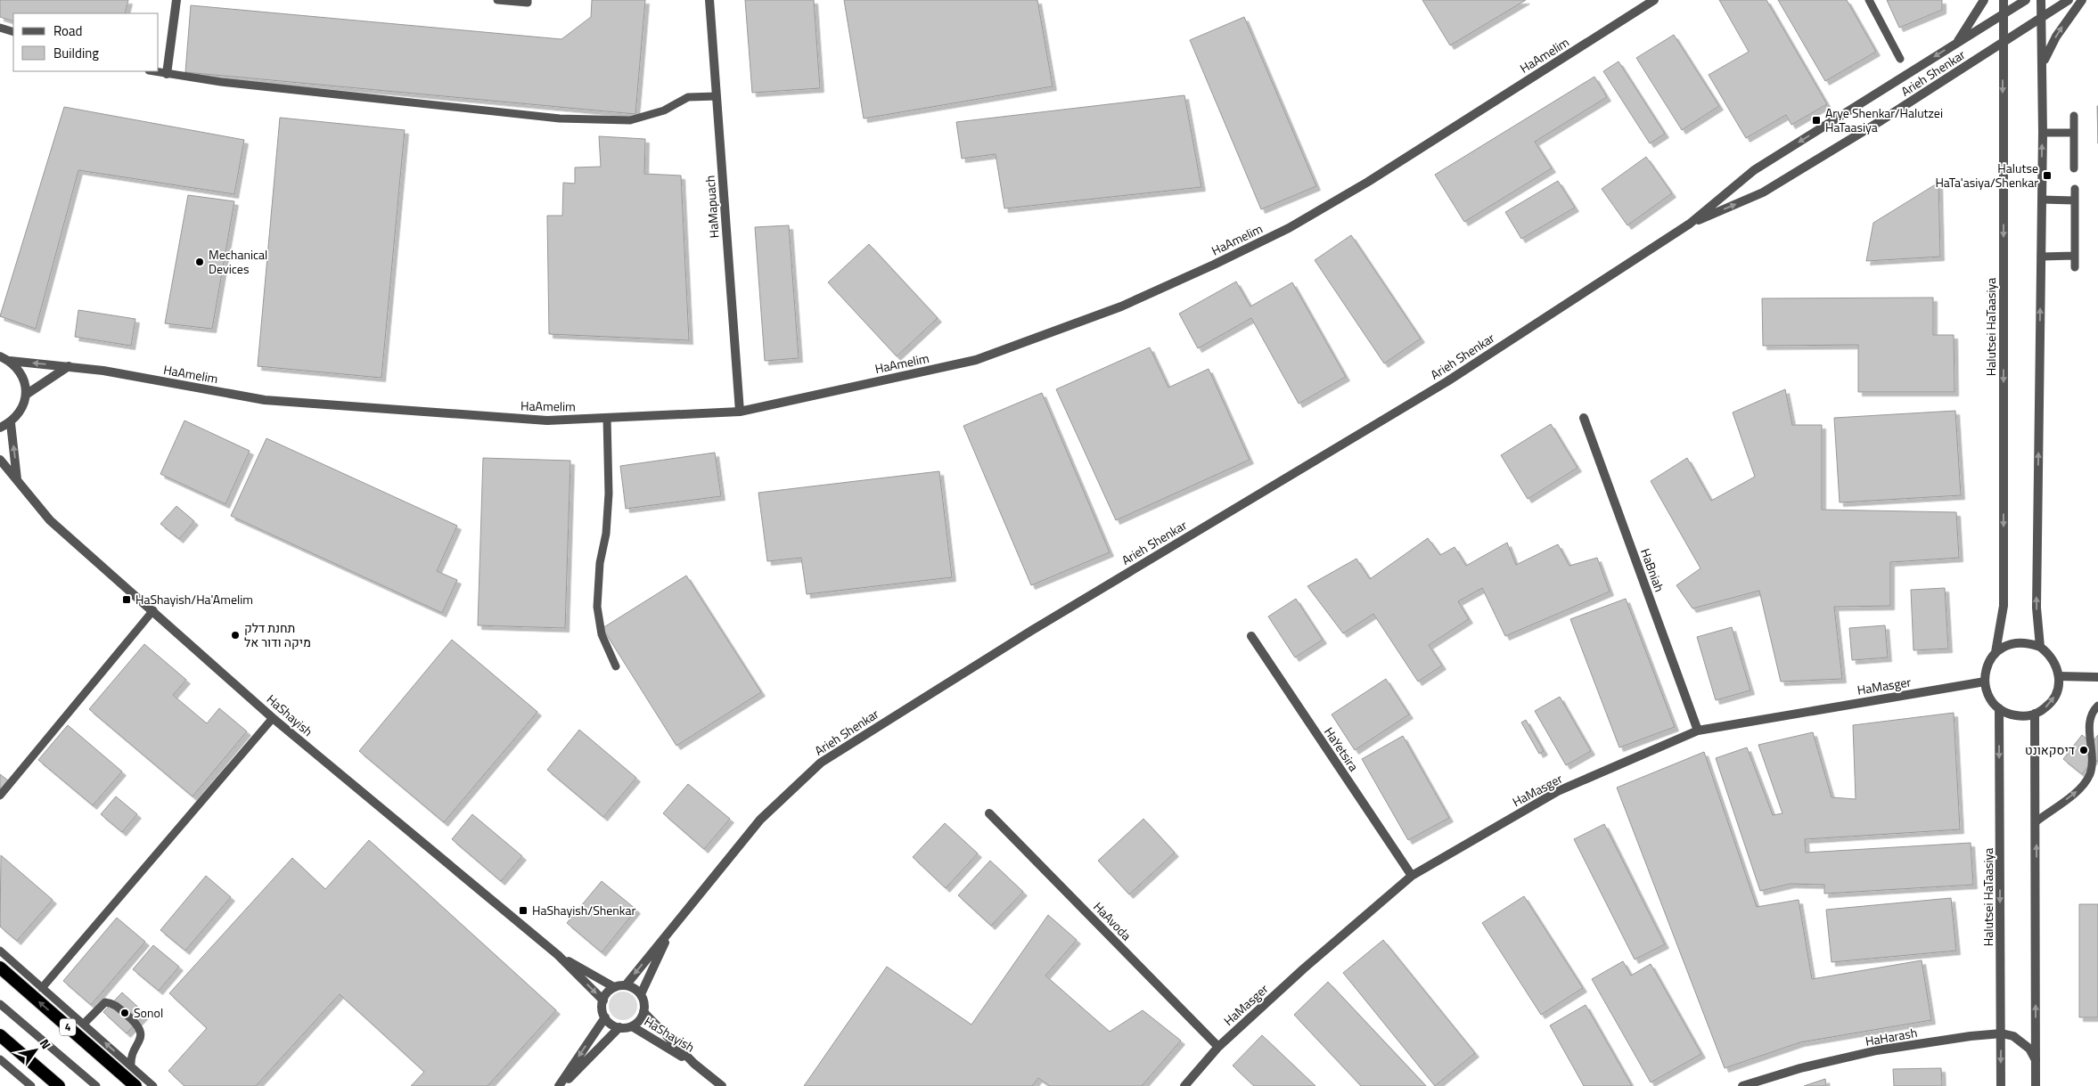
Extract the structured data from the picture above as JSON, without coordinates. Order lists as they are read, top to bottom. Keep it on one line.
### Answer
{"streets":{"highway":["4"],"street":["HaAmelim","Arieh Shenkar","HaMapuach","Halutsei HaTaasiya","HaBniah","HaMasger","HaShayish","HaYetsira","HaAvoda","HaHarash"]},"crossings":[["HaAmelim","HaMapuach"],["Arieh Shenkar","Halutsei HaTaasiya"],["Arieh Shenkar","HaShayish"],["Halutsei HaTaasiya","HaMasger"],["Halutsei HaTaasiya","HaHarash"],["HaBniah","HaMasger"],["HaMasger","HaYetsira"],["HaMasger","HaAvoda"]],"places":{"transit":["Arye Shenkar/Halutzei HaTaasiya","Halutse HaTa'asiya/Shenkar","HaShayish/Ha'Amelim","HaShayish/Shenkar"],"other":["Mechanical Devices","תחנת דלק מיקה ודור אל","דיסקאונט","Sonol"]},"legend":["Road","Building"],"north":"top right"}
